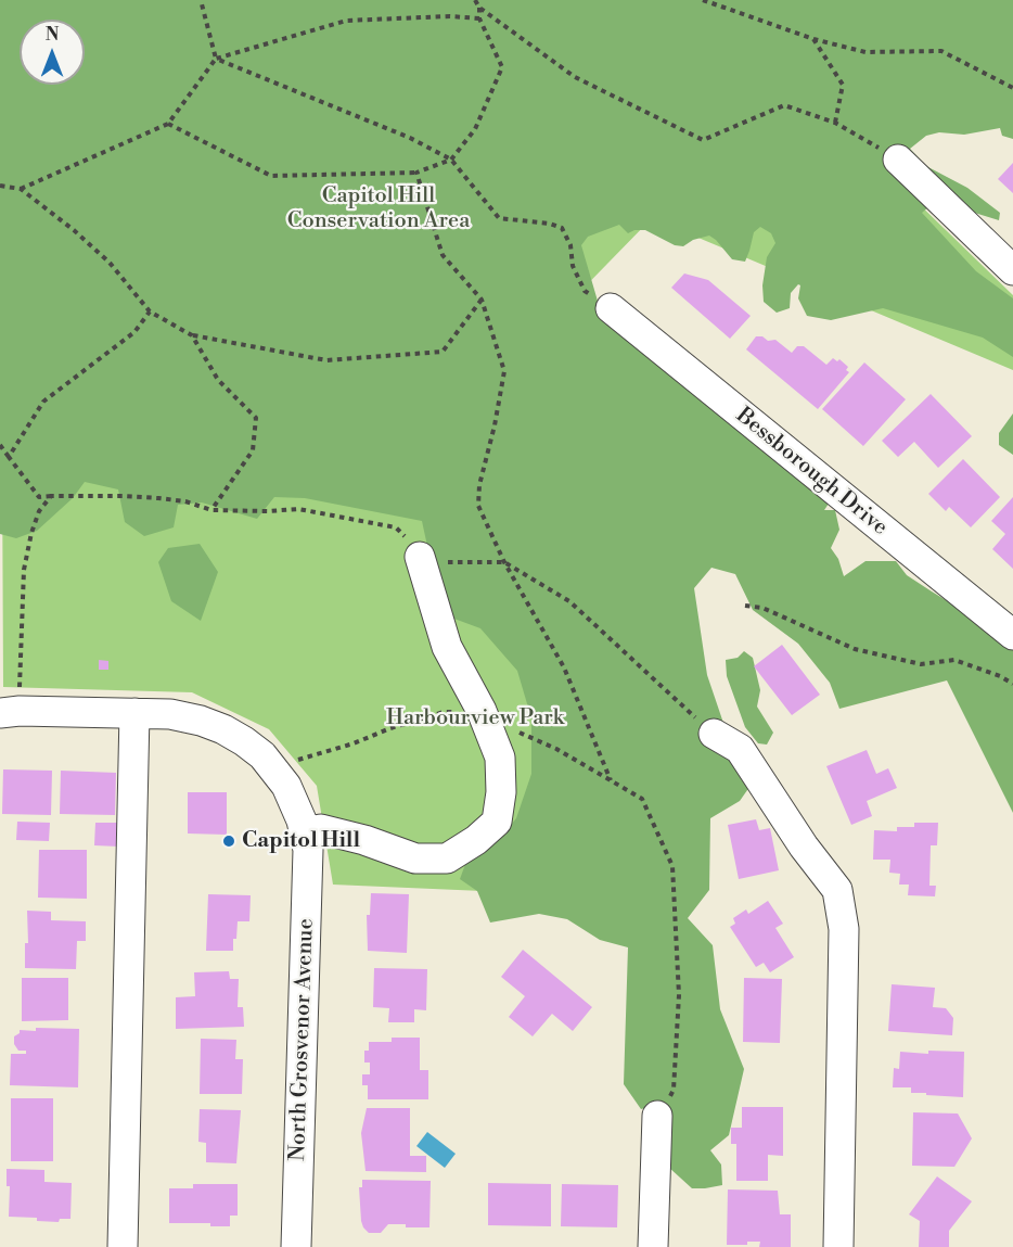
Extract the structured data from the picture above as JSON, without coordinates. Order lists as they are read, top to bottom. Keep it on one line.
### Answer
{"streets":{"street":["Bessborough Drive","North Grosvenor Avenue"]},"parks":["Capitol Hill Conservation Area","Harbourview Park"],"places":["Capitol Hill"],"north":"top"}
